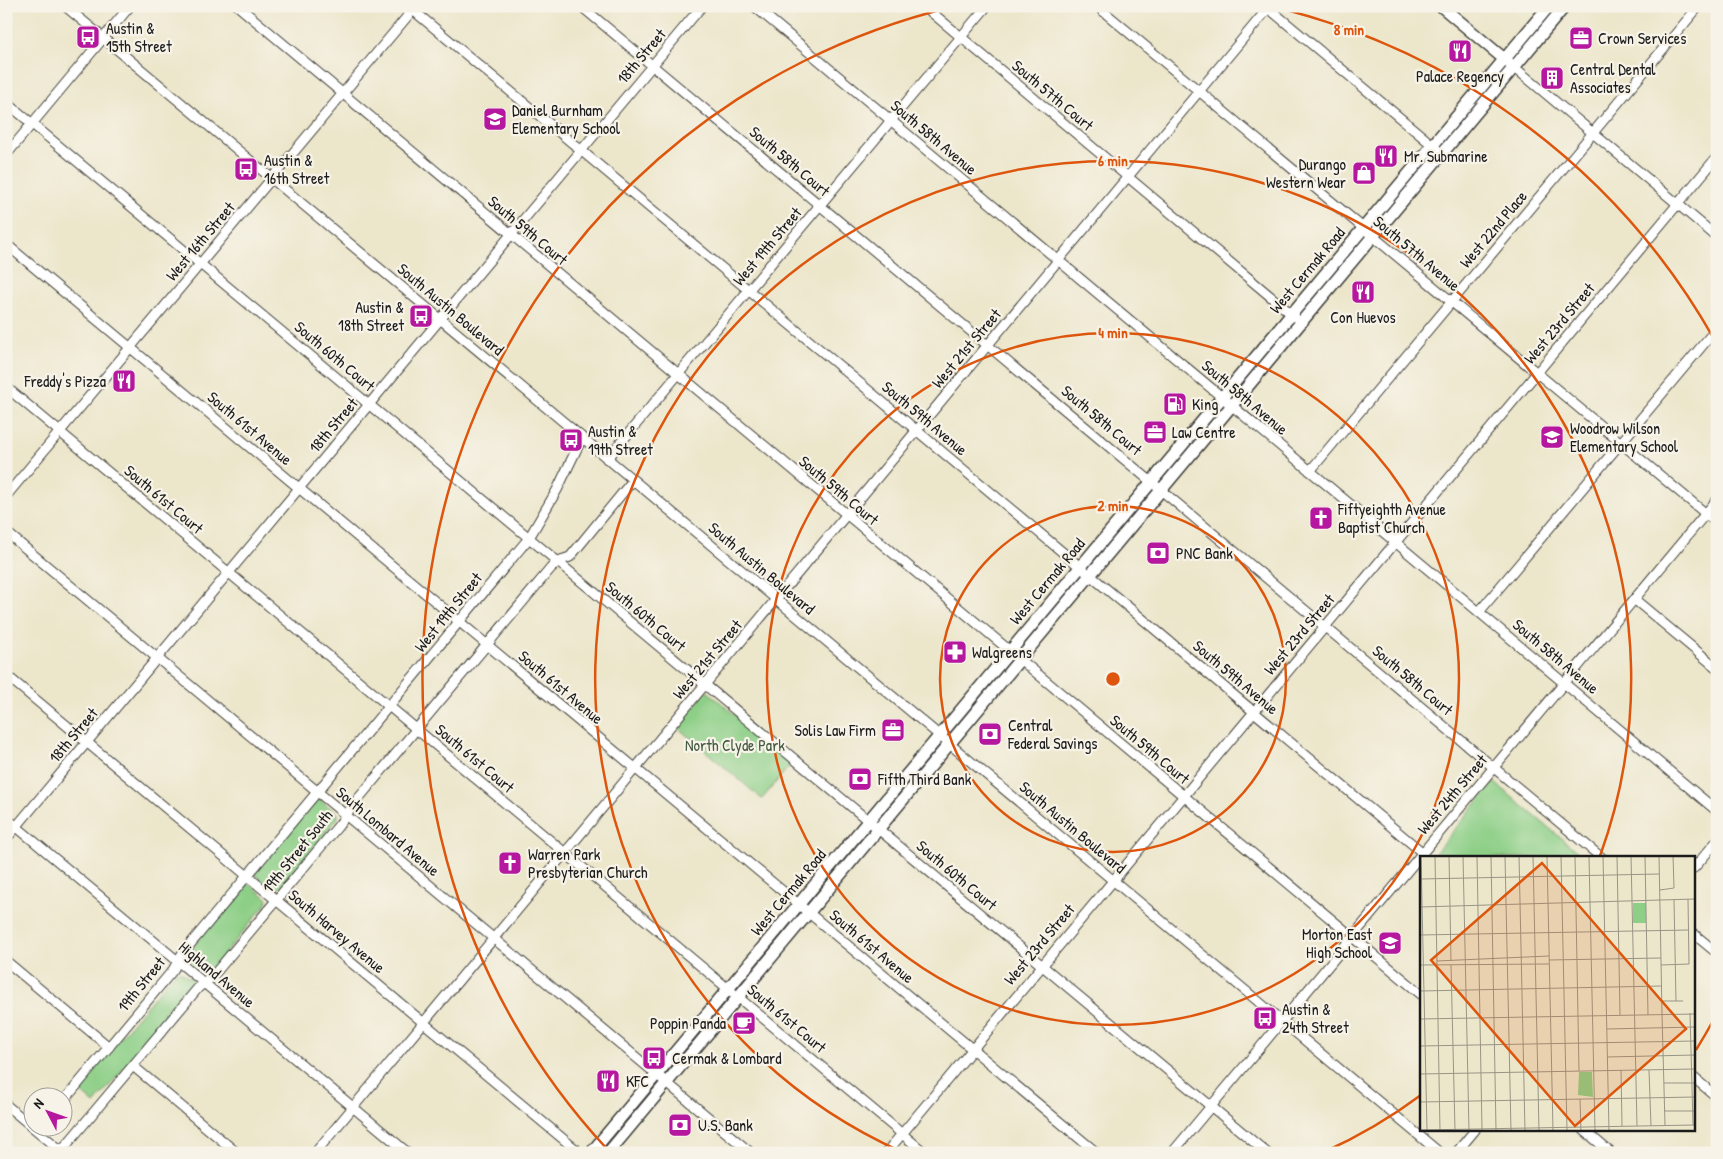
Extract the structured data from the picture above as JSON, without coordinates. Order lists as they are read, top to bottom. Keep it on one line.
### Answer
{"streets":{"main road":["West Cermak Road"],"street":["18th Street","South 57th Court","South 58th Avenue","South 58th Court","West 22nd Place","South 59th Court","West 16th Street","West 19th Street","South 57th Avenue","South Austin Boulevard","West 23rd Street","West 21st Street","South 60th Court","South 59th Avenue","South 61st Avenue","South 61st Court","West 24th Street","South Lombard Avenue","19th Street South","South Harvey Avenue","Highland Avenue","19th Street"]},"crossings":[["18th Street","South 58th Court"],["18th Street","South 59th Court"],["18th Street","South Austin Boulevard"],["18th Street","South 60th Court"],["18th Street","South 59th Avenue"],["18th Street","South 61st Avenue"],["18th Street","South 61st Court"],["18th Street","South Lombard Avenue"],["18th Street","South Harvey Avenue"],["18th Street","Highland Avenue"],["South 57th Court","West 19th Street"],["South 57th Court","West Cermak Road"],["South 57th Court","West 21st Street"],["South 58th Avenue","West 22nd Place"],["South 58th Avenue","West 19th Street"],["South 58th Avenue","West Cermak Road"],["South 58th Avenue","West 23rd Street"],["South 58th Avenue","West 21st Street"],["South 58th Avenue","West 24th Street"],["South 58th Court","West 19th Street"],["South 58th Court","West Cermak Road"],["South 58th Court","West 23rd Street"],["South 58th Court","West 21st Street"],["South 58th Court","West 24th Street"],["West 22nd Place","South 57th Avenue"],["South 59th Court","West 16th Street"],["South 59th Court","West 19th Street"],["South 59th Court","West Cermak Road"],["South 59th Court","West 23rd Street"],["South 59th Court","West 21st Street"],["South 59th Court","West 24th Street"],["West 16th Street","South Austin Boulevard"],["West 16th Street","South 60th Court"],["West 16th Street","South 59th Avenue"],["West 16th Street","South 61st Avenue"],["West 16th Street","South 61st Court"],["West 19th Street","South Austin Boulevard"],["West 19th Street","South 60th Court"],["West 19th Street","South 59th Avenue"],["West 19th Street","South 61st Avenue"],["West 19th Street","South 61st Court"],["West 19th Street","South Lombard Avenue"],["West 19th Street","19th Street"],["South 57th Avenue","West Cermak Road"],["South 57th Avenue","West 23rd Street"],["South 57th Avenue","West 21st Street"],["South 57th Avenue","West 24th Street"],["West Cermak Road","South Austin Boulevard"],["West Cermak Road","South 60th Court"],["West Cermak Road","South 59th Avenue"],["West Cermak Road","South 61st Avenue"],["West Cermak Road","South 61st Court"],["West Cermak Road","South Lombard Avenue"],["South Austin Boulevard","West 23rd Street"],["South Austin Boulevard","West 21st Street"],["South Austin Boulevard","West 24th Street"],["South Austin Boulevard","19th Street South"],["West 23rd Street","South 60th Court"],["West 23rd Street","South 59th Avenue"],["West 23rd Street","South 61st Avenue"],["West 23rd Street","South 61st Court"],["West 21st Street","South 60th Court"],["West 21st Street","South 59th Avenue"],["West 21st Street","South 61st Avenue"],["West 21st Street","South 61st Court"],["West 21st Street","South Lombard Avenue"],["West 21st Street","South Harvey Avenue"],["West 21st Street","Highland Avenue"],["South 60th Court","West 24th Street"],["South 60th Court","19th Street South"],["South 59th Avenue","West 24th Street"],["South 61st Avenue","19th Street South"],["South 61st Court","19th Street South"],["South Lombard Avenue","19th Street South"],["South Lombard Avenue","19th Street"],["19th Street South","South Harvey Avenue"],["19th Street South","Highland Avenue"],["South Harvey Avenue","19th Street"],["Highland Avenue","19th Street"]],"parks":["North Clyde Park"],"places":{"bus stop":["Austin & 15th Street","Austin & 16th Street","Austin & 18th Street","Austin & 19th Street","Austin & 24th Street","Cermak & Lombard"],"office":["Crown Services","Law Centre","Solis Law Firm"],"restaurant":["Palace Regency","Mr. Submarine","Con Huevos","Freddy's Pizza","KFC"],"building":["Central Dental Associates"],"school or university":["Daniel Burnham Elementary School","Woodrow Wilson Elementary School","Morton East High School"],"shop":["Durango Western Wear"],"fuel station":["King"],"church":["Fiftyeighth Avenue Baptist Church","Warren Park Presbyterian Church"],"bank":["PNC Bank","Central Federal Savings","Fifth Third Bank","U.S. Bank"],"pharmacy":["Walgreens"],"cafe":["Poppin Panda"]},"north":"top left","rings":["8 min","6 min","4 min","2 min"]}
